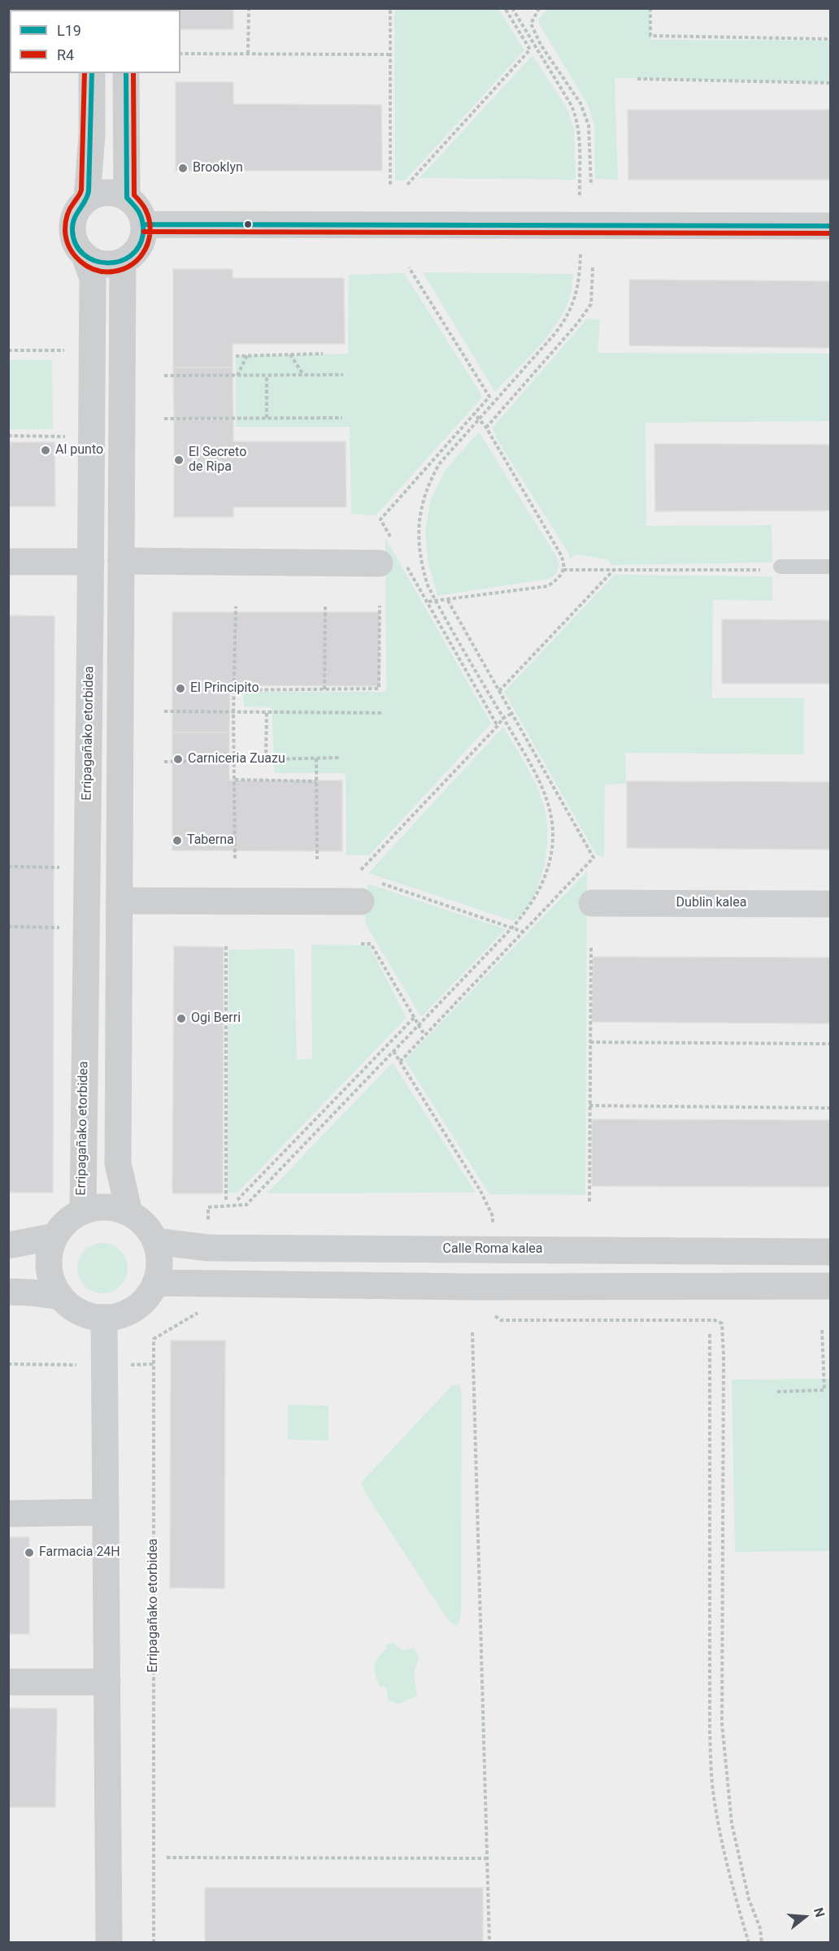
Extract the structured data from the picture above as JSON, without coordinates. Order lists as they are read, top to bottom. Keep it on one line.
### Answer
{"streets":{"street":["Erripagañako etorbidea","Dublin kalea","Calle Roma kalea"]},"crossings":[["Erripagañako etorbidea","Calle Roma kalea"]],"places":["Brooklyn","Al punto","El Secreto de Ripa","El Principito","Carniceria Zuazu","Taberna","Ogi Berri","Farmacia 24H"],"lines":["transit line L19","transit line R4"],"legend":["L19","R4"],"north":"right"}
